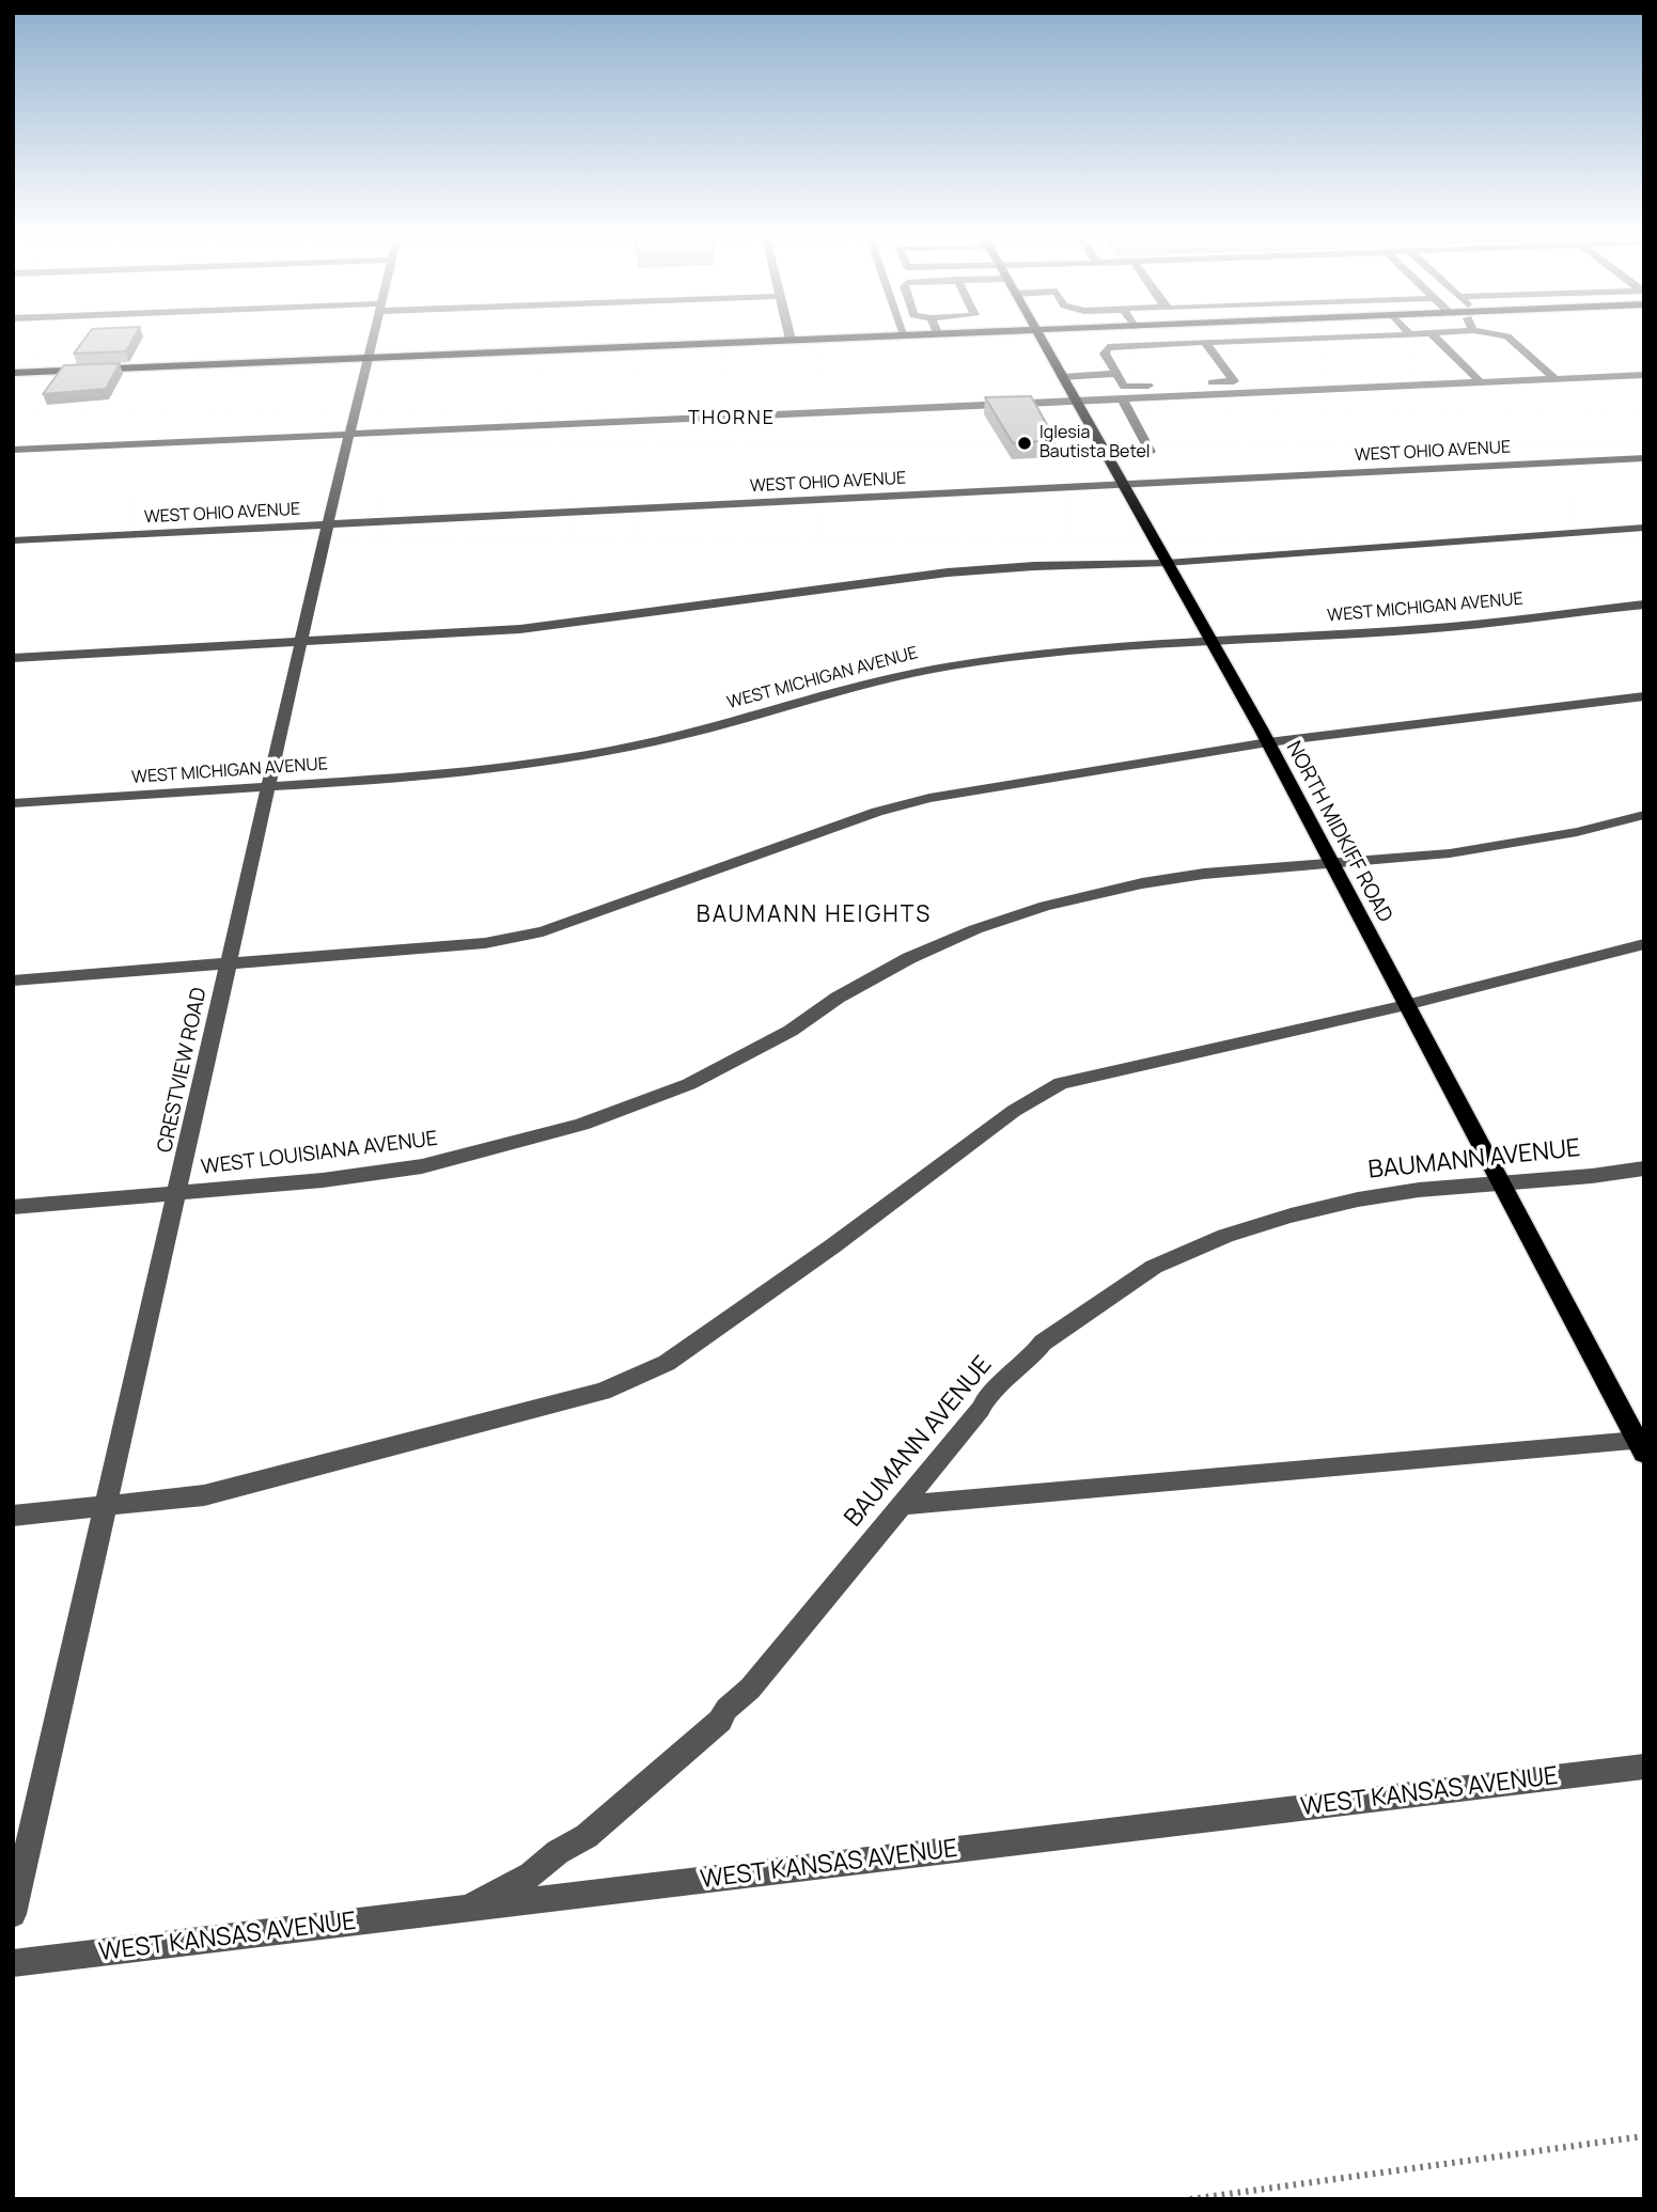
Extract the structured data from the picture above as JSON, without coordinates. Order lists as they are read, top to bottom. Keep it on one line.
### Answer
{"streets":{"main road":["NORTH MIDKIFF ROAD"],"street":["WEST OHIO AVENUE","WEST MICHIGAN AVENUE","CRESTVIEW ROAD","WEST LOUISIANA AVENUE","BAUMANN AVENUE","WEST KANSAS AVENUE"]},"crossings":[["WEST OHIO AVENUE","NORTH MIDKIFF ROAD"],["WEST OHIO AVENUE","CRESTVIEW ROAD"],["WEST MICHIGAN AVENUE","NORTH MIDKIFF ROAD"],["WEST MICHIGAN AVENUE","CRESTVIEW ROAD"],["NORTH MIDKIFF ROAD","WEST LOUISIANA AVENUE"],["NORTH MIDKIFF ROAD","BAUMANN AVENUE"],["CRESTVIEW ROAD","WEST LOUISIANA AVENUE"],["BAUMANN AVENUE","WEST KANSAS AVENUE"]],"districts":["THORNE","BAUMANN HEIGHTS"],"places":["Iglesia Bautista Betel"]}
